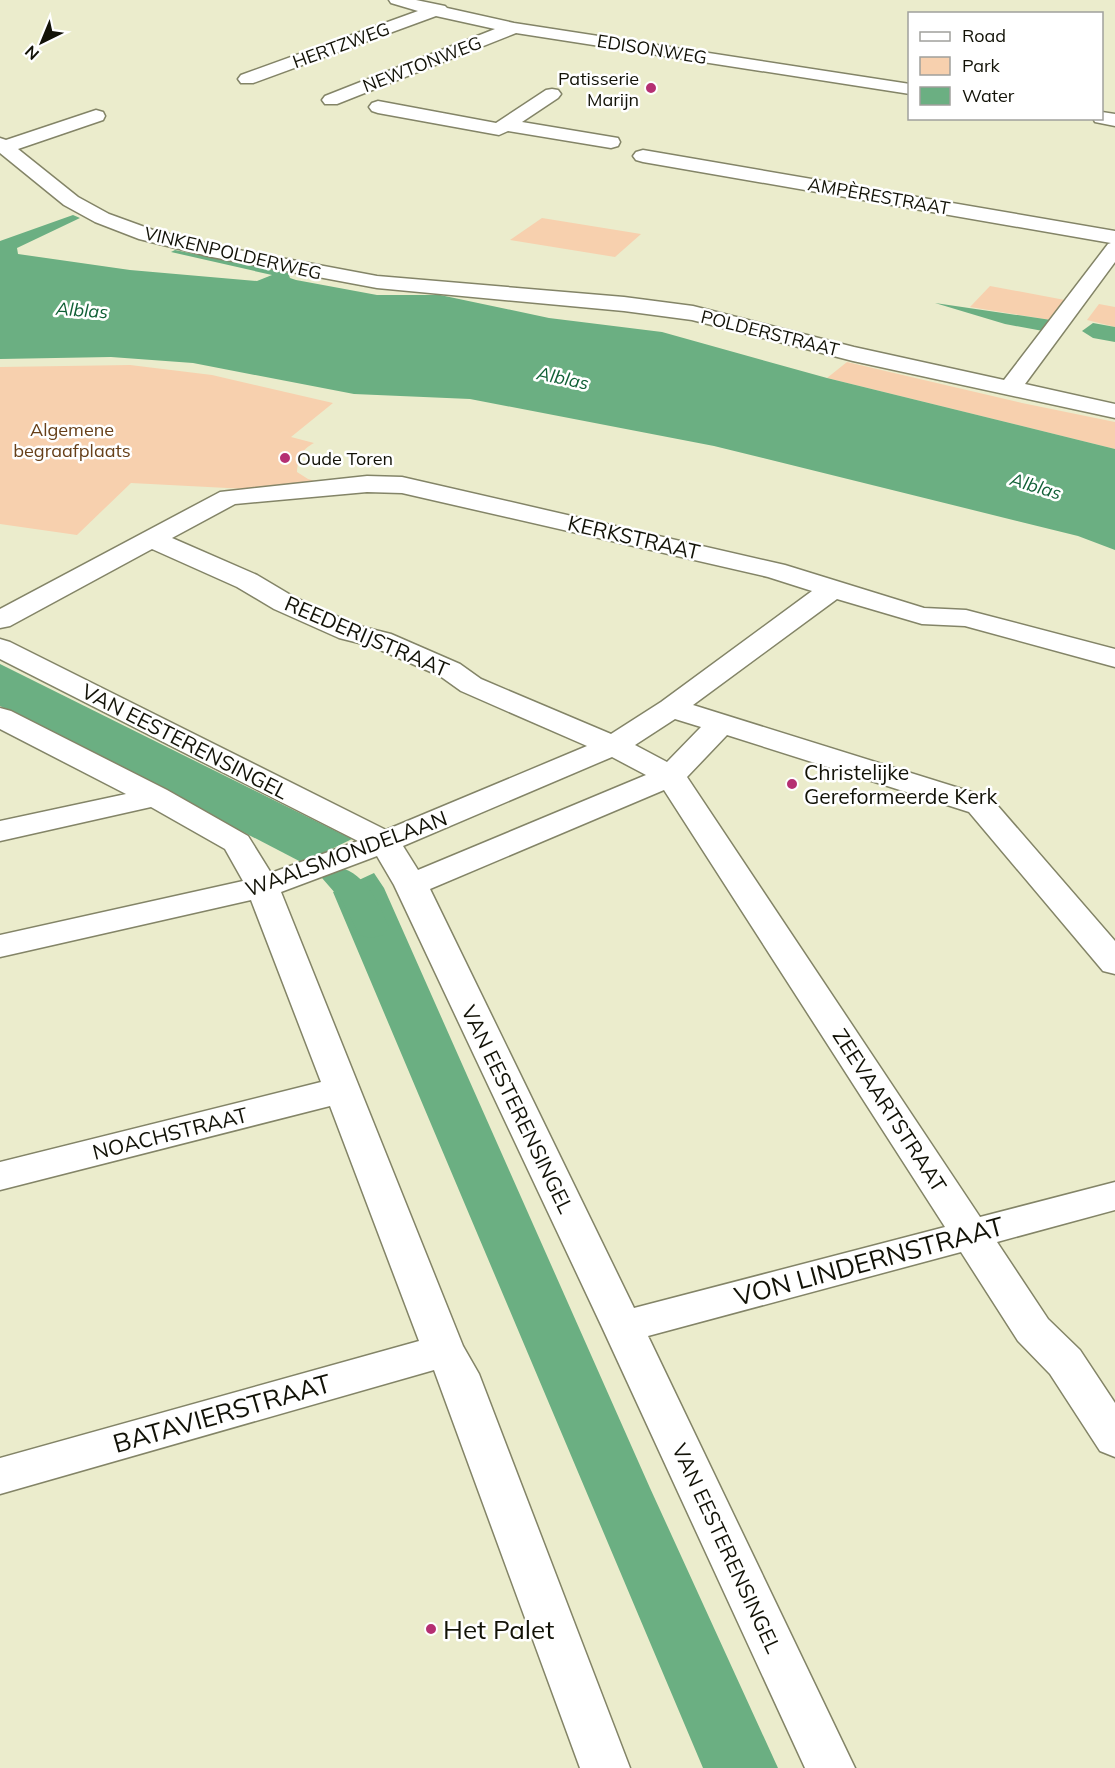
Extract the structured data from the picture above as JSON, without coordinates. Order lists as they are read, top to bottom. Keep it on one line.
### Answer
{"streets":{"street":["HERTZWEG","EDISONWEG","NEWTONWEG","AMPÈRESTRAAT","VINKENPOLDERWEG","POLDERSTRAAT","KERKSTRAAT","REEDERIJSTRAAT","VAN EESTERENSINGEL","WAALSMONDELAAN","ZEEVAARTSTRAAT","NOACHSTRAAT","VON LINDERNSTRAAT","BATAVIERSTRAAT"]},"crossings":[["HERTZWEG","EDISONWEG"],["EDISONWEG","NEWTONWEG"],["VINKENPOLDERWEG","POLDERSTRAAT"],["KERKSTRAAT","REEDERIJSTRAAT"],["KERKSTRAAT","WAALSMONDELAAN"],["REEDERIJSTRAAT","WAALSMONDELAAN"],["VAN EESTERENSINGEL","WAALSMONDELAAN"],["VAN EESTERENSINGEL","VON LINDERNSTRAAT"],["ZEEVAARTSTRAAT","VON LINDERNSTRAAT"]],"water":["Alblas"],"parks":["Algemene begraafplaats"],"places":["Patisserie Marijn","Oude Toren","Christelijke Gereformeerde Kerk","Het Palet"],"legend":["Road","Park","Water"],"north":"bottom left"}
